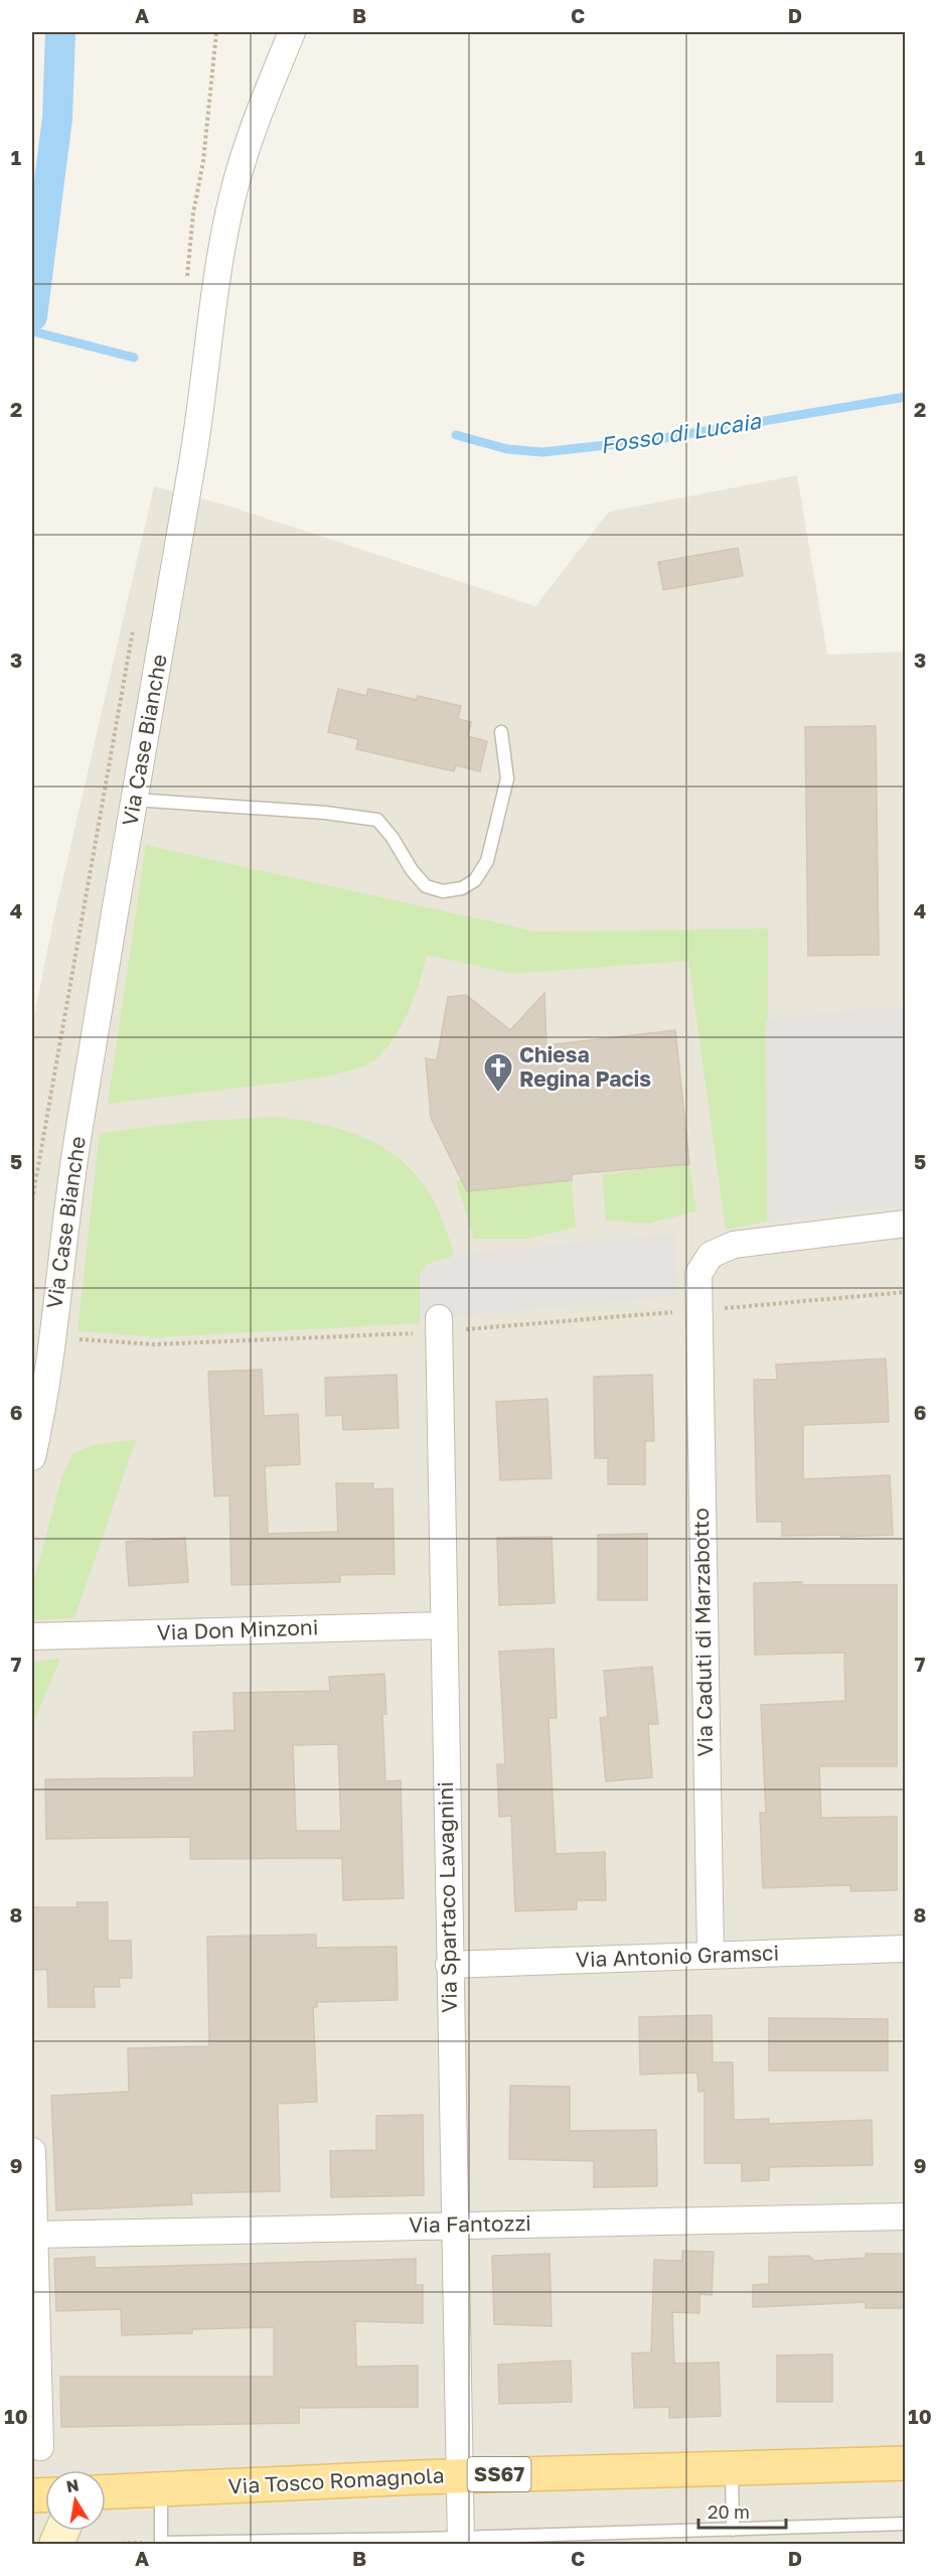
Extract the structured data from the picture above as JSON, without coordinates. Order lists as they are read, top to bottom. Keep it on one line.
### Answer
{"streets":{"main road":["SS67","Via Tosco Romagnola"],"street":["Via Case Bianche","Via Don Minzoni","Via Caduti di Marzabotto","Via Spartaco Lavagnini","Via Antonio Gramsci","Via Fantozzi"]},"crossings":[["Via Don Minzoni","Via Spartaco Lavagnini"],["Via Caduti di Marzabotto","Via Antonio Gramsci"],["Via Spartaco Lavagnini","Via Antonio Gramsci"],["Via Spartaco Lavagnini","Via Fantozzi"],["Via Spartaco Lavagnini","Via Tosco Romagnola"]],"water":["Fosso di Lucaia"],"places":{"church":["Chiesa Regina Pacis"]},"scale_bar":"20 m","north":"top","grid":{"columns":["A","B","C","D"],"rows":["1","2","3","4","5","6","7","8","9","10"]}}
